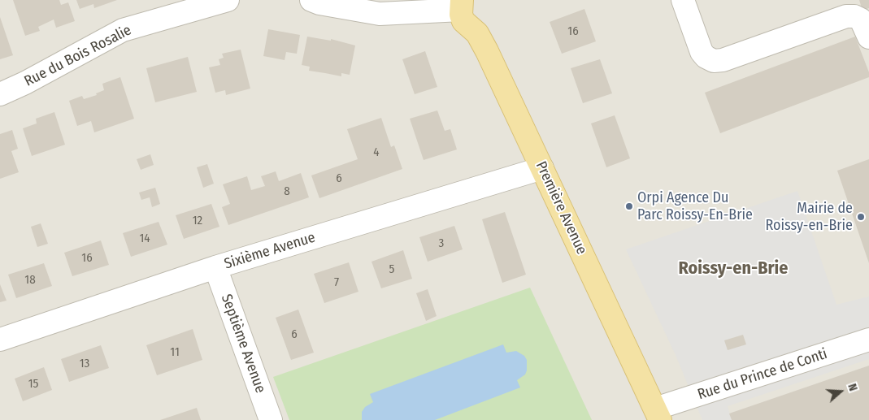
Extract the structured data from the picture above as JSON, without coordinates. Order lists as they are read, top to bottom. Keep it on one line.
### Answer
{"streets":{"main road":["Première Avenue"],"street":["Rue du Bois Rosalie","Sixième Avenue","Septième Avenue","Rue du Prince de Conti"]},"crossings":[["Première Avenue","Sixième Avenue"],["Première Avenue","Rue du Prince de Conti"],["Sixième Avenue","Septième Avenue"]],"districts":["Roissy-en-Brie"],"places":["Orpi Agence Du Parc Roissy-En-Brie","Mairie de Roissy-en-Brie"],"house_numbers":["16","4","6","8","12","14","3","16","5","18","7","6","11","13","15"],"north":"right"}
